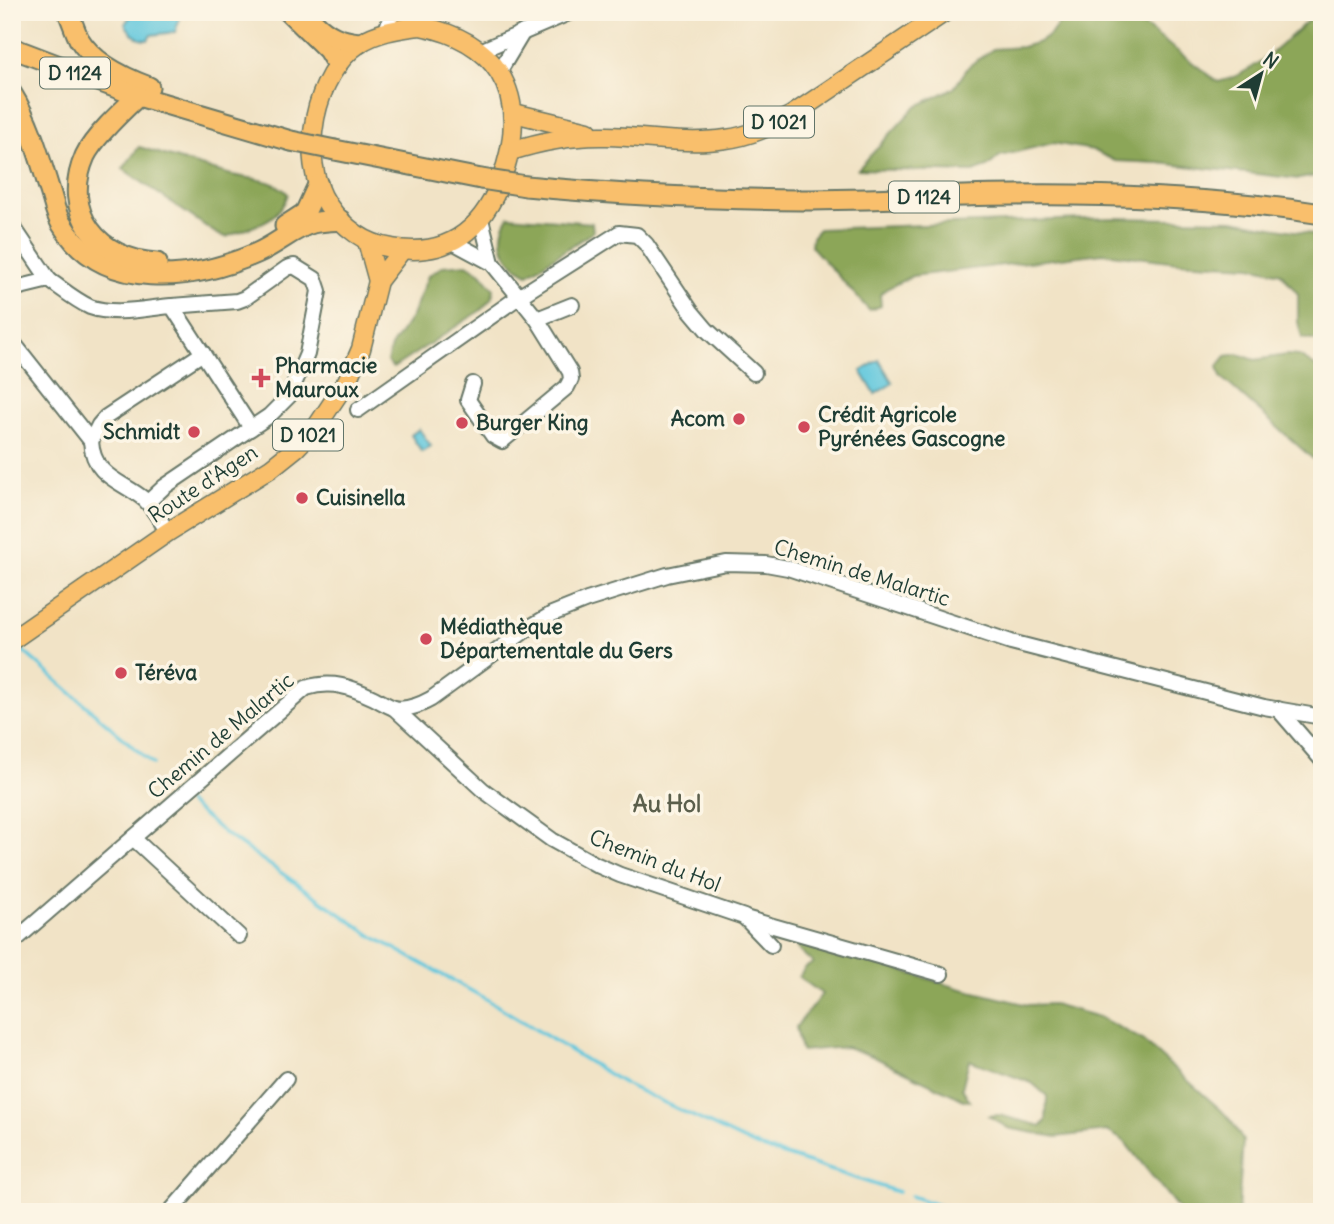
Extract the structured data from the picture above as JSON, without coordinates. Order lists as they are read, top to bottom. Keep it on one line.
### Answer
{"streets":{"highway":["D 1124"],"main road":["D 1021","Route d'Agen"],"street":["Chemin de Malartic","Chemin du Hol"]},"crossings":[["D 1021","Route d'Agen"],["Chemin de Malartic","Chemin du Hol"]],"districts":["Au Hol"],"places":{"health":["Pharmacie Mauroux"],"other":["Acom","Burger King","Crédit Agricole Pyrénées Gascogne","Schmidt","Cuisinella","Médiathèque Départementale du Gers","Téréva"]},"north":"top right"}
